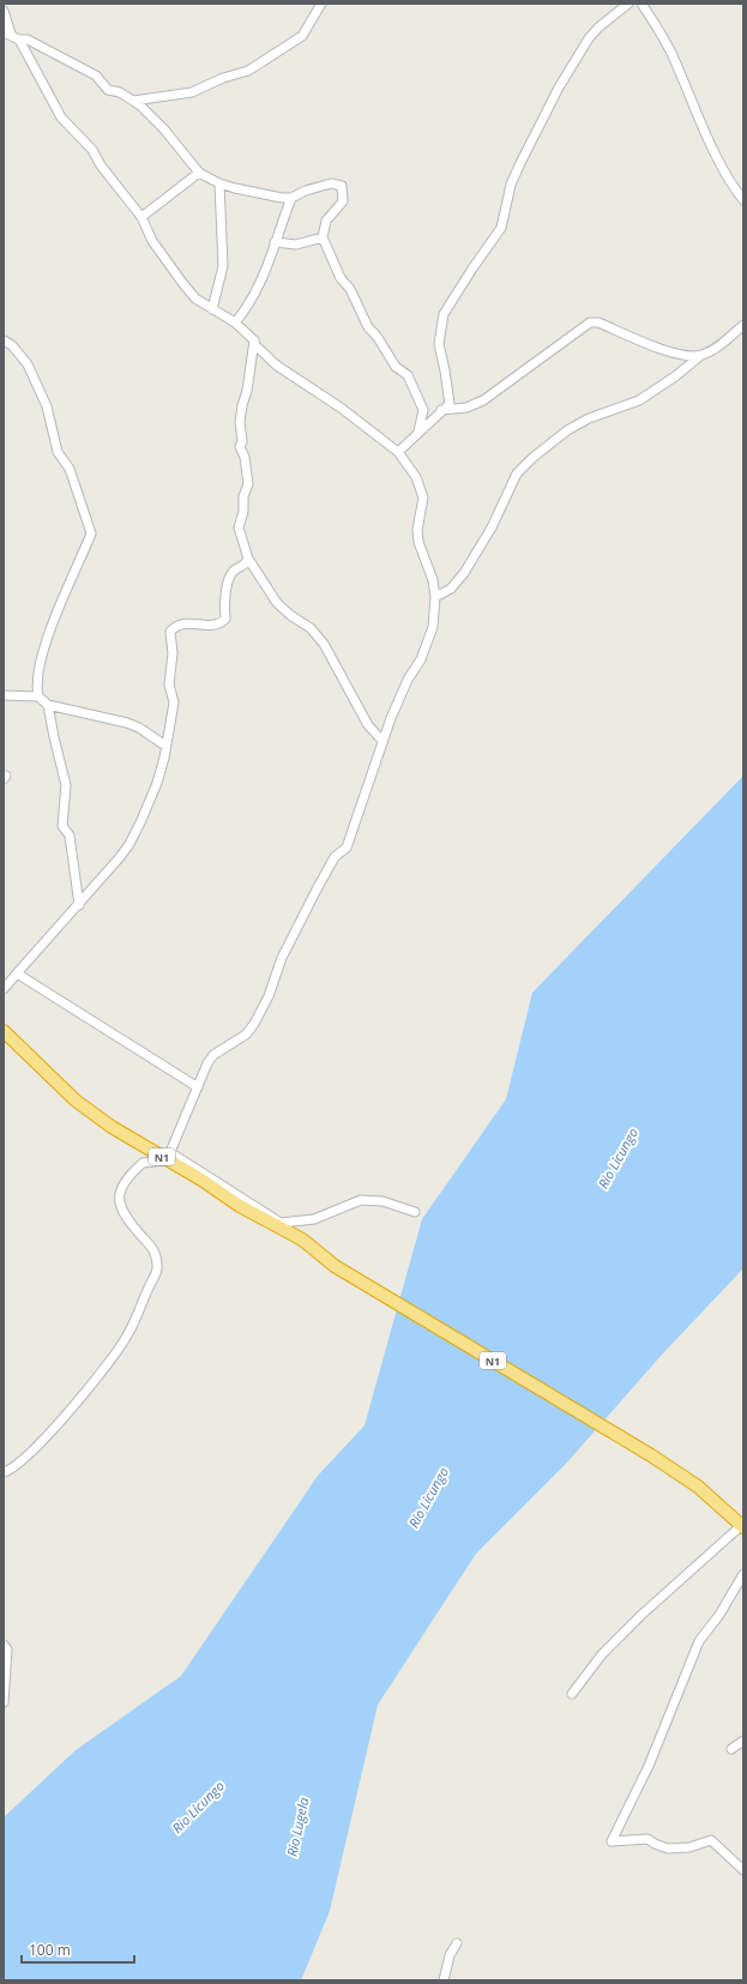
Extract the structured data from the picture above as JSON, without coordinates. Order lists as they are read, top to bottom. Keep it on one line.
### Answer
{"streets":{"highway":["N1"]},"water":["Rio Licungo","Rio Lugela"],"scale_bar":"100 m"}
